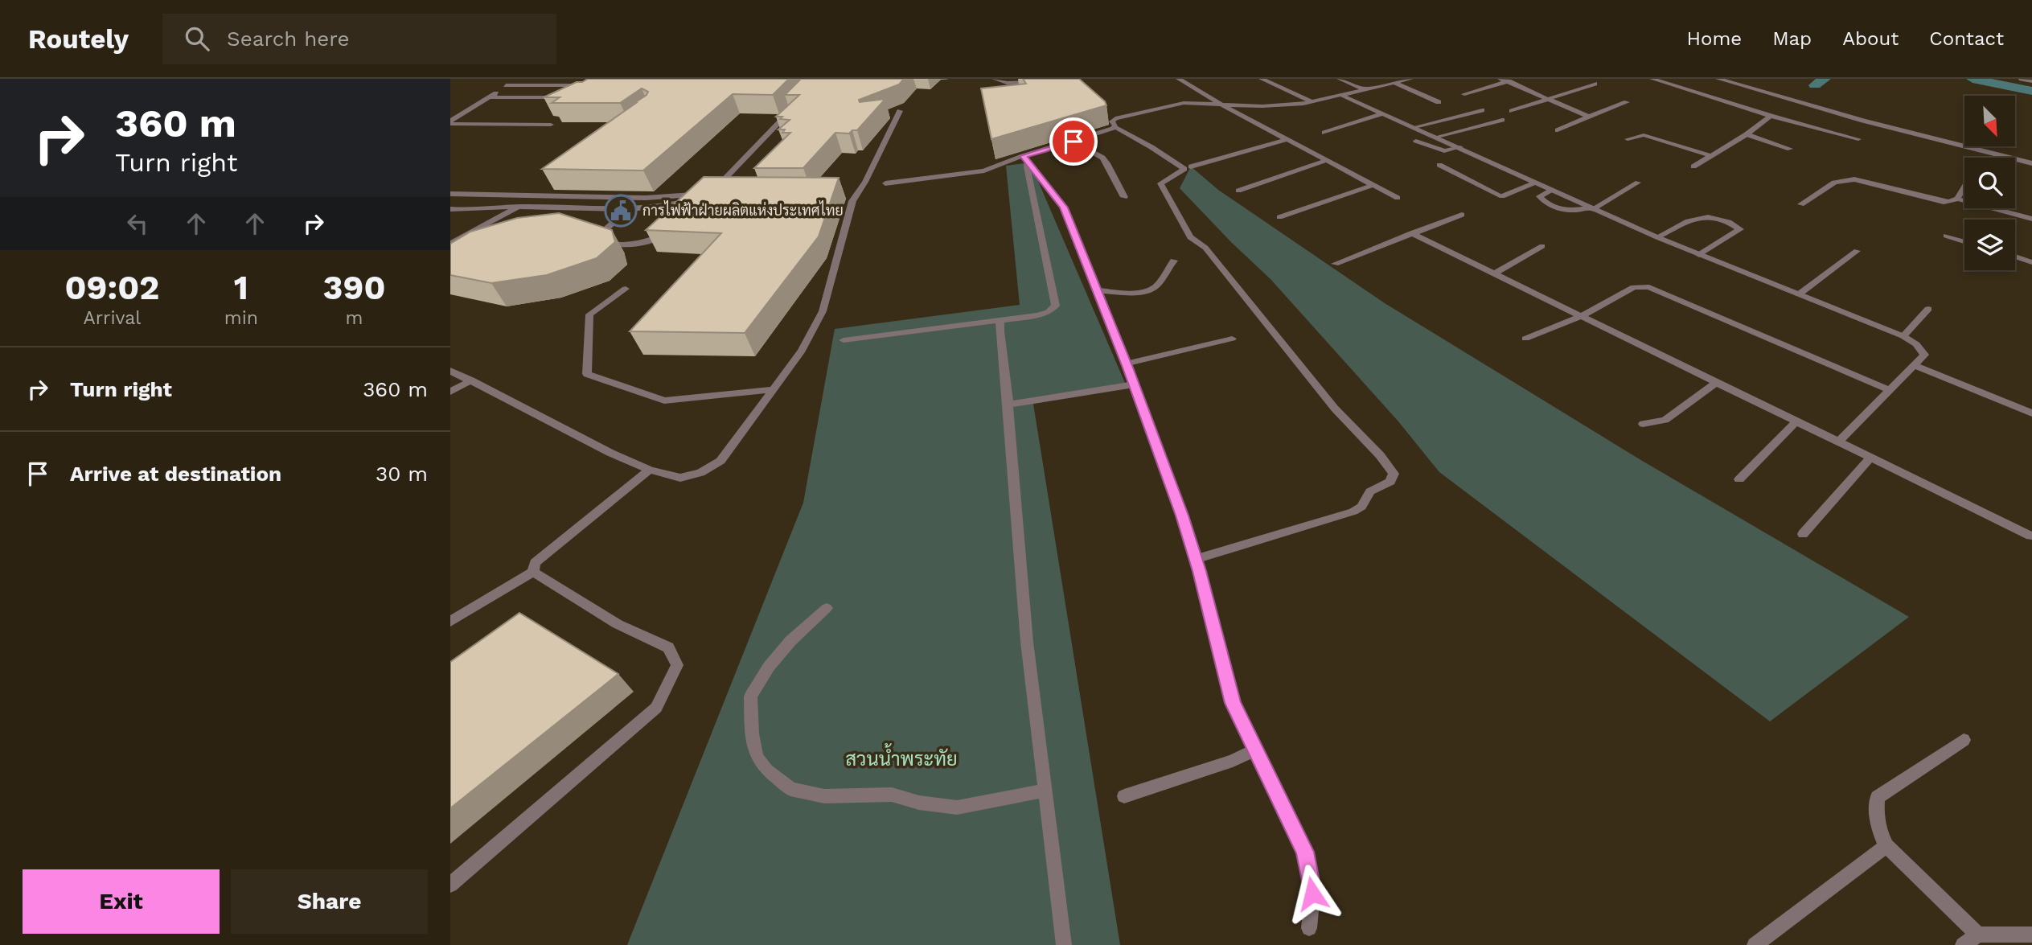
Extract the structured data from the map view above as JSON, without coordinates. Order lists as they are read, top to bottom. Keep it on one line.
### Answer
{"parks":["สวนน้ำพระทัย"],"places":{"public building":["การไฟฟ้าฝ่ายผลิตแห่งประเทศไทย"]},"north":"bottom right","page":{"header":"Routely","search":"Search here","nav":["Home","Map","About","Contact"],"turn":["360 m","Turn right"],"eta":["09:02","Arrival","1","min","390","m"],"list":[{"name":"Turn right","value":"360 m"},{"name":"Arrive at destination","value":"30 m"}],"buttons":["Exit","Share"]}}
